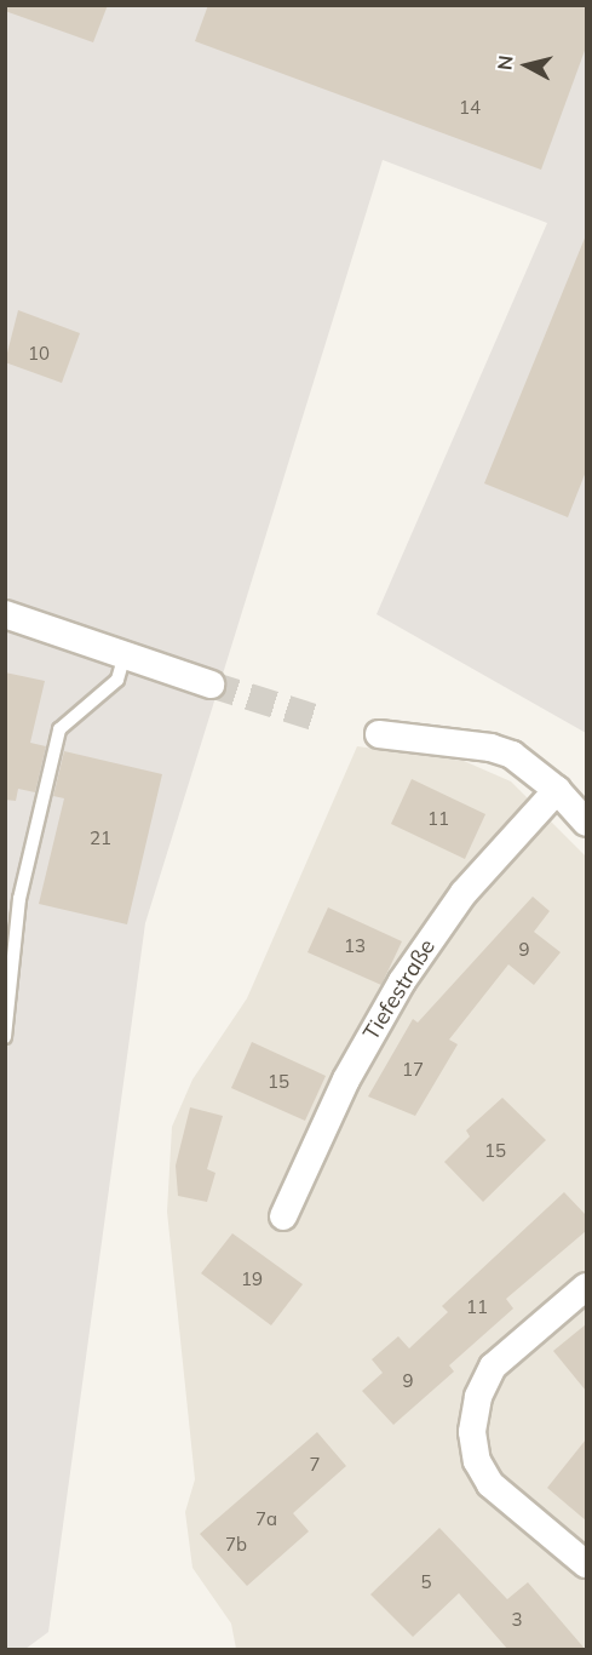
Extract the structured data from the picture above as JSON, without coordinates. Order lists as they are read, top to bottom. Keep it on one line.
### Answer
{"streets":{"street":["Tiefestraße"]},"house_numbers":["14","10","11","21","13","9","17","15","15","19","11","9","7","7a","7b","5","3"],"north":"left"}
